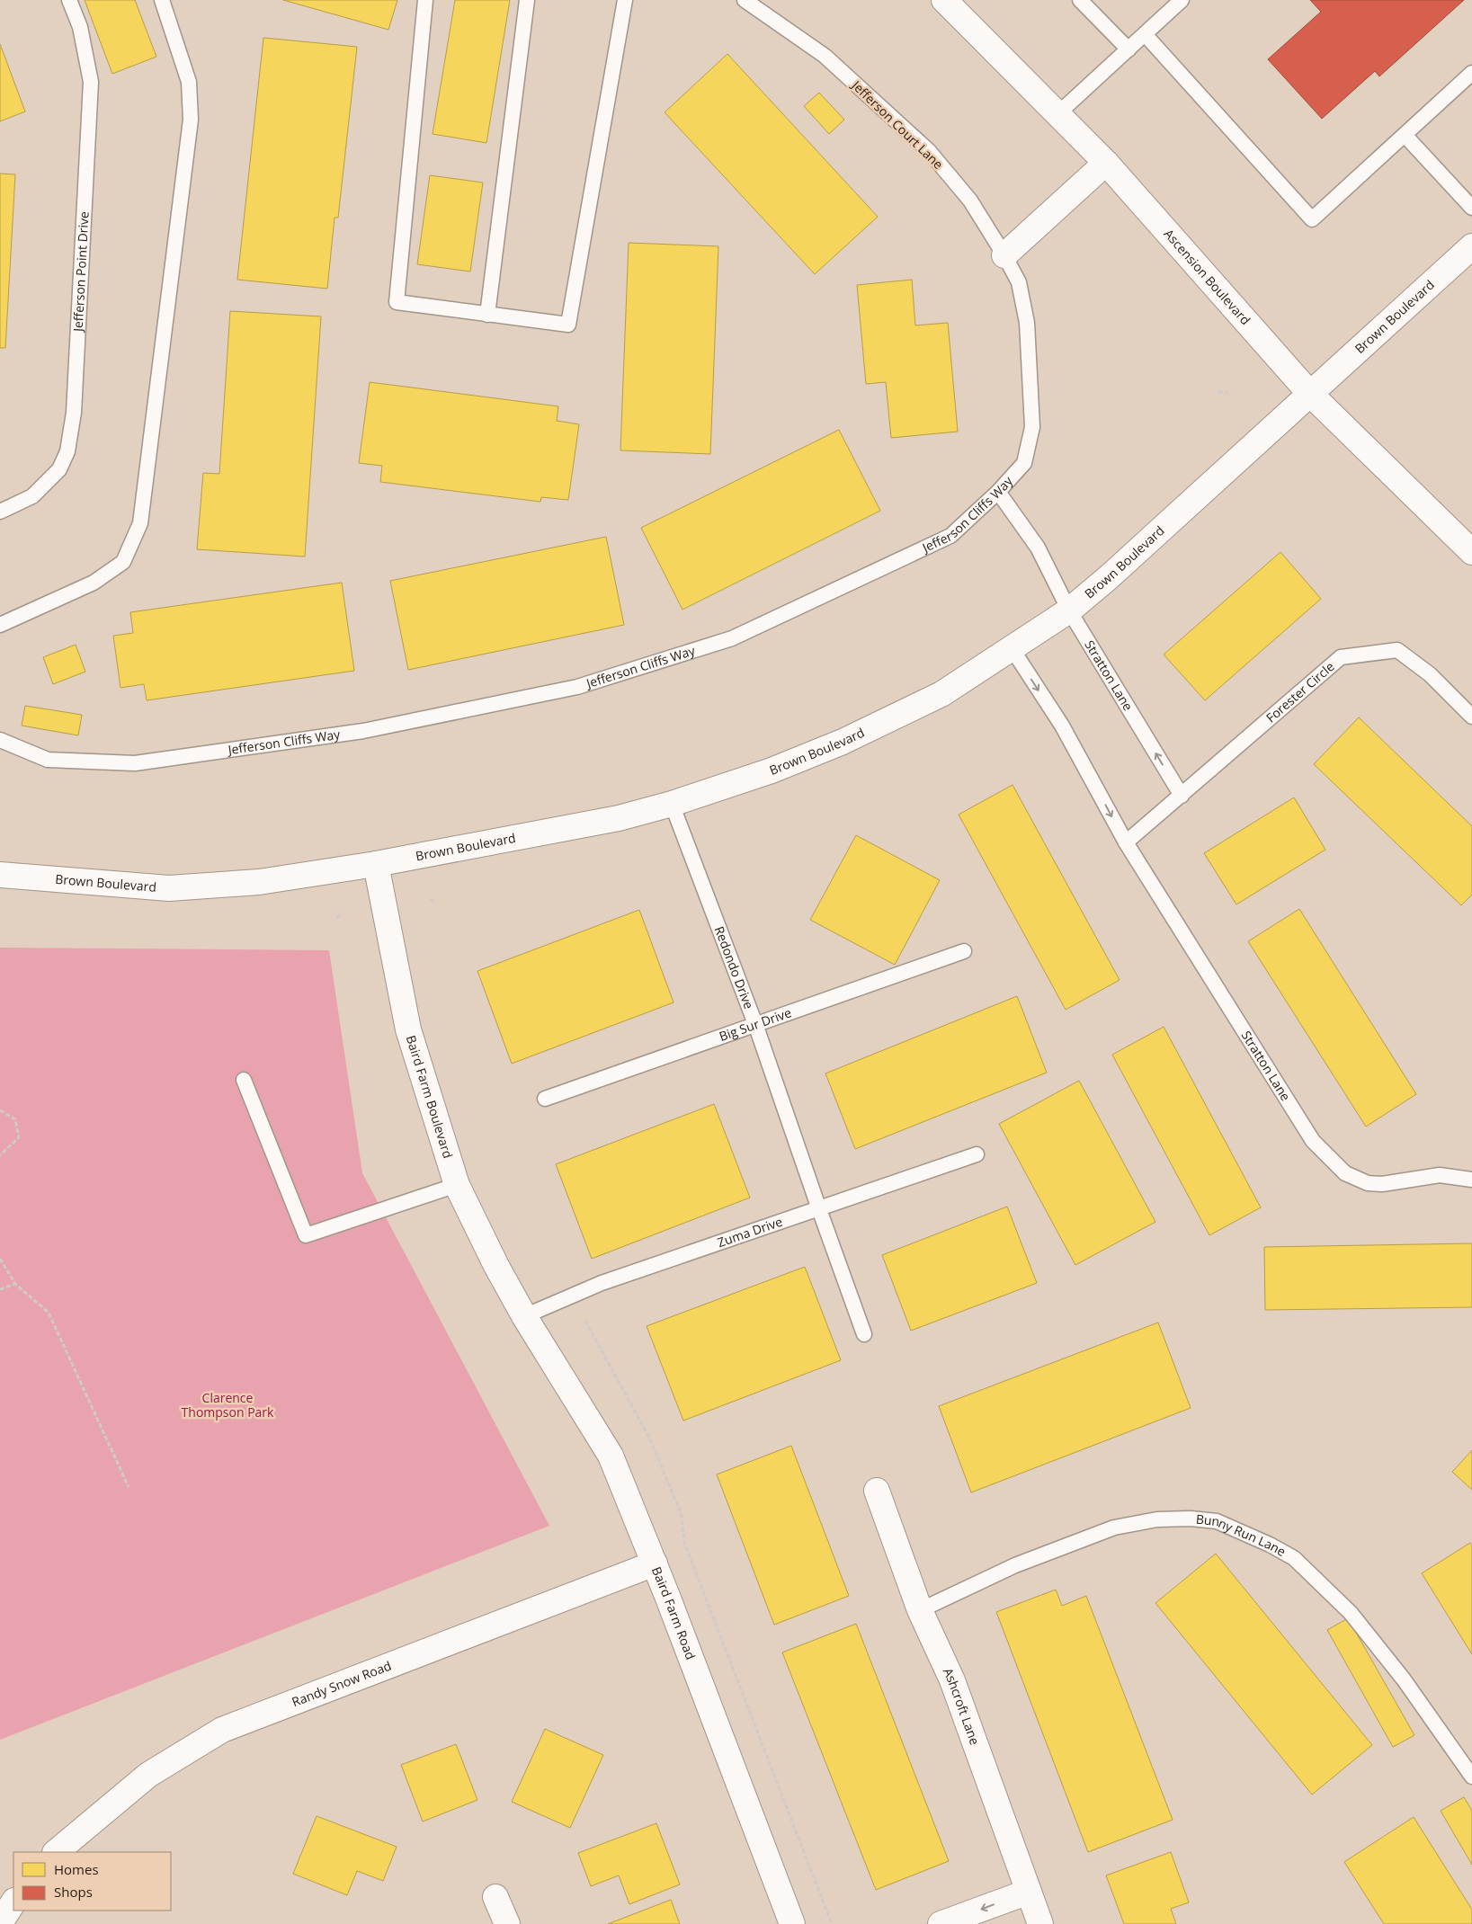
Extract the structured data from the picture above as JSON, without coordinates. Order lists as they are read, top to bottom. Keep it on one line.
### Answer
{"streets":{"street":["Ascension Boulevard","Brown Boulevard","Baird Farm Boulevard","Baird Farm Road","Randy Snow Road","Ashcroft Lane"],"lane":["Jefferson Court Lane","Jefferson Point Drive","Jefferson Cliffs Way","Stratton Lane","Forester Circle","Redondo Drive","Big Sur Drive","Zuma Drive","Bunny Run Lane"]},"crossings":[["Jefferson Court Lane","Jefferson Cliffs Way"],["Ascension Boulevard","Brown Boulevard"],["Brown Boulevard","Stratton Lane"],["Brown Boulevard","Redondo Drive"],["Brown Boulevard","Baird Farm Boulevard"],["Jefferson Cliffs Way","Stratton Lane"],["Stratton Lane","Forester Circle"],["Redondo Drive","Big Sur Drive"],["Redondo Drive","Zuma Drive"],["Baird Farm Boulevard","Zuma Drive"],["Baird Farm Boulevard","Baird Farm Road"],["Zuma Drive","Baird Farm Road"],["Bunny Run Lane","Ashcroft Lane"],["Baird Farm Road","Randy Snow Road"]],"parks":["Clarence Thompson Park"],"legend":["Homes","Shops"]}
